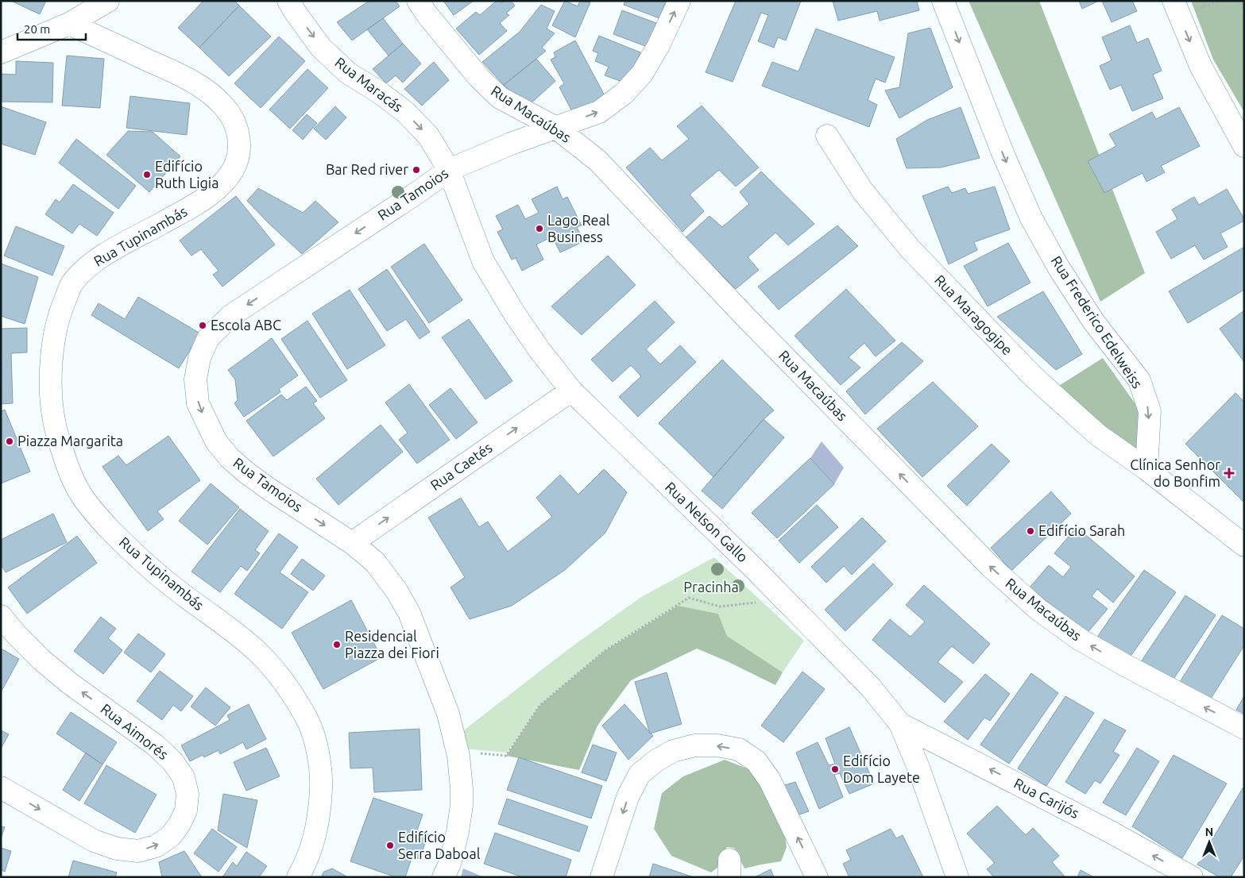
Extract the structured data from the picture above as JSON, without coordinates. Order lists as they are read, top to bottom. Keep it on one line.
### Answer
{"streets":{"street":["Rua Maracás","Rua Macaúbas","Rua Tamoios","Rua Tupinambás","Rua Maragogipe","Rua Frederico Edelweiss","Rua Caetés","Rua Nelson Gallo","Rua Aimorés","Rua Carijós"]},"crossings":[["Rua Maracás","Rua Tamoios"],["Rua Maracás","Rua Nelson Gallo"],["Rua Macaúbas","Rua Tamoios"],["Rua Tamoios","Rua Caetés"],["Rua Tamoios","Rua Nelson Gallo"],["Rua Maragogipe","Rua Frederico Edelweiss"],["Rua Caetés","Rua Nelson Gallo"],["Rua Nelson Gallo","Rua Carijós"]],"one_way":["Rua Maracás","Rua Macaúbas","Rua Frederico Edelweiss","Rua Caetés","Rua Carijós"],"parks":["Pracinha"],"places":{"other":["Bar Red river","Edifício Ruth Ligia","Lago Real Business","Escola ABC","Piazza Margarita","Edifício Sarah","Residencial Piazza dei Fiori","Edifício Dom Layete","Edifício Serra Daboal"],"health":["Clínica Senhor do Bonfim"]},"scale_bar":"20 m","north":"top"}
